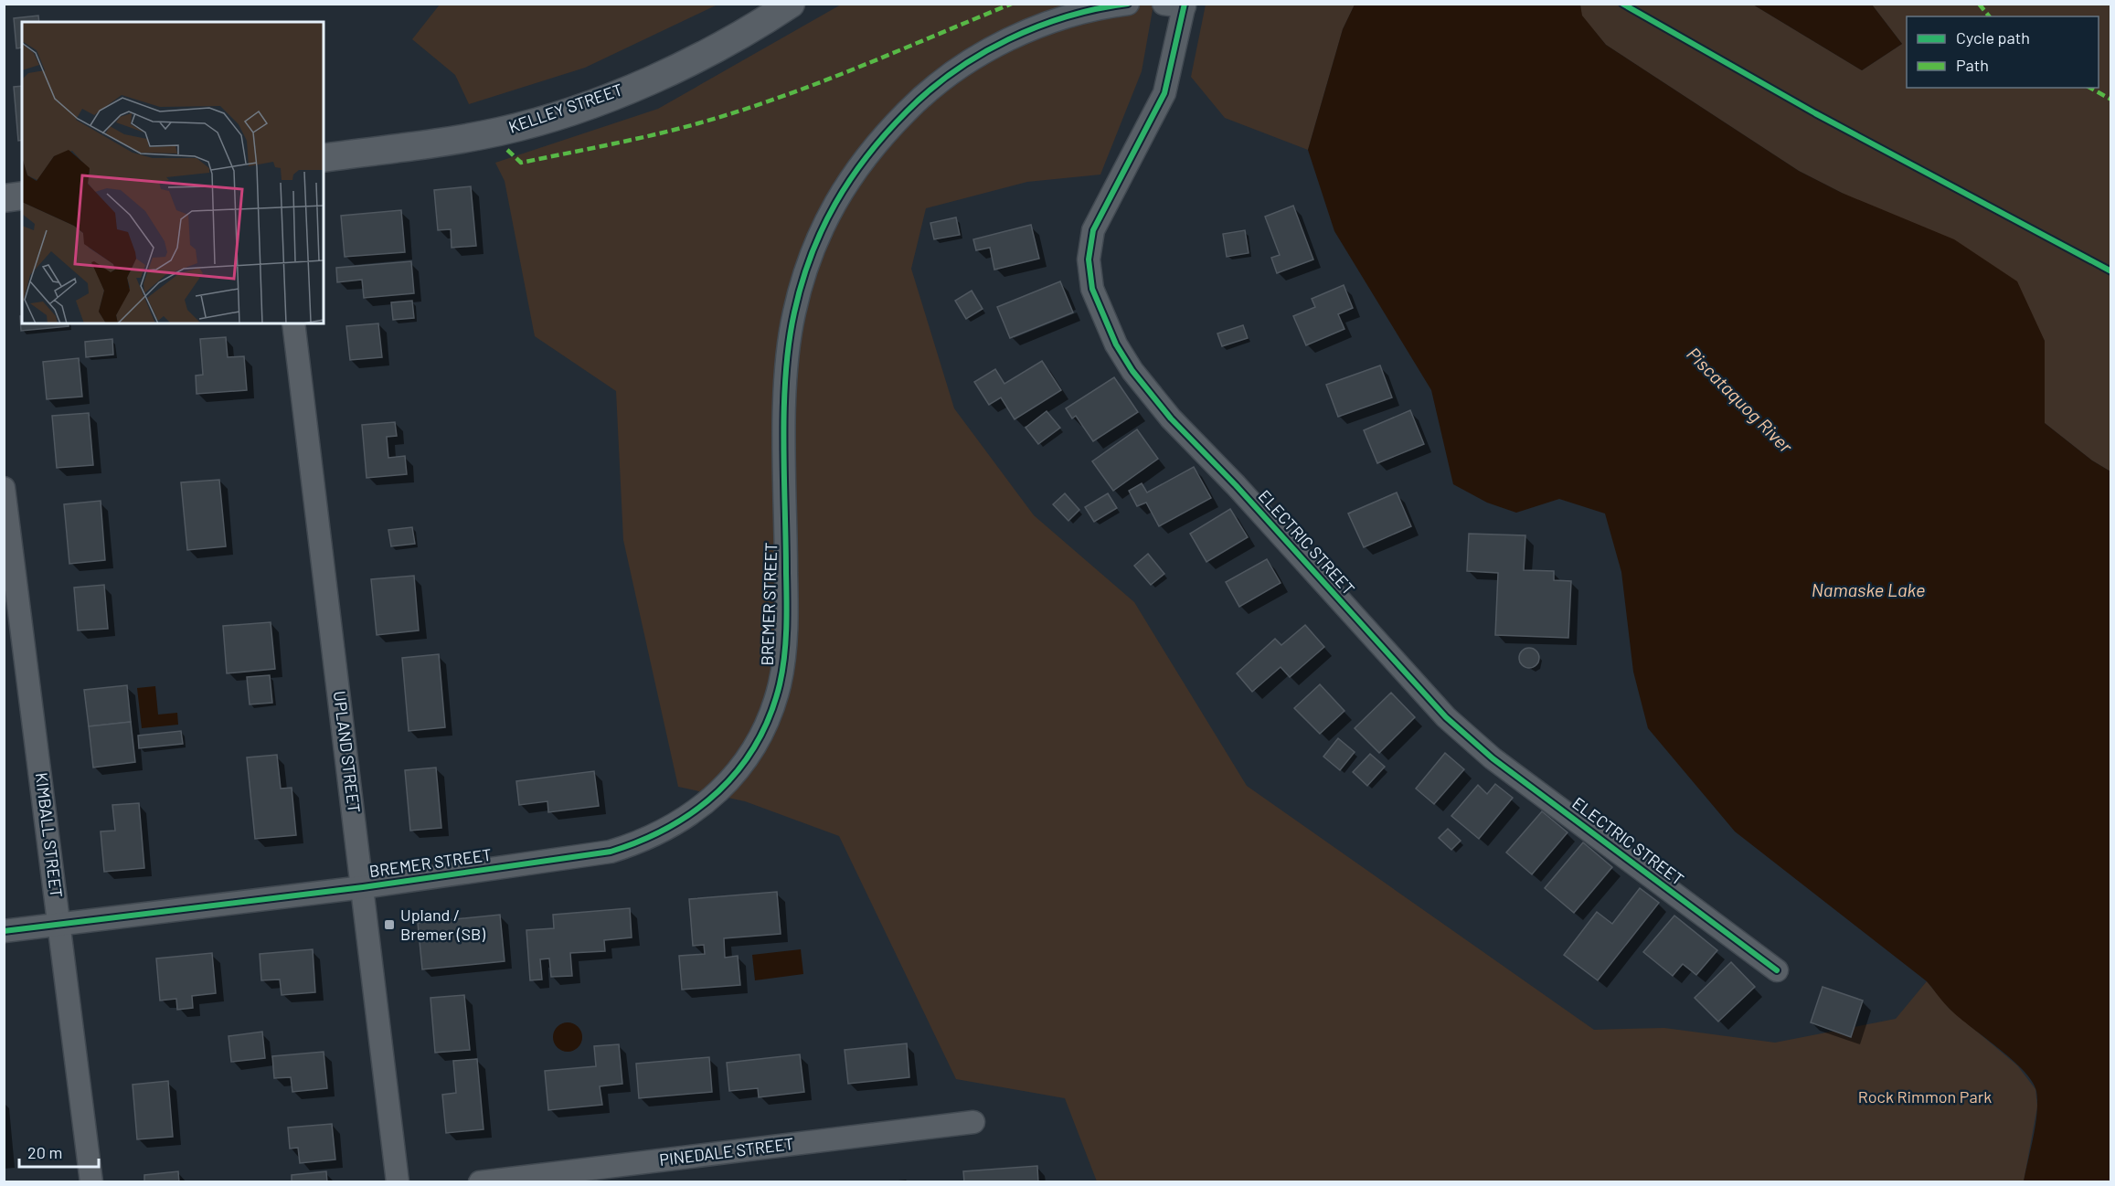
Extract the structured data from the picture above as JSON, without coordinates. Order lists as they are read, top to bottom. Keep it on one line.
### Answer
{"streets":{"street":["KELLEY STREET","ELECTRIC STREET","BREMER STREET","UPLAND STREET","KIMBALL STREET","PINEDALE STREET"]},"crossings":[["BREMER STREET","UPLAND STREET"],["BREMER STREET","KIMBALL STREET"]],"water":["Piscataquog River","Namaske Lake"],"parks":["Rock Rimmon Park"],"places":{"transit":["Upland / Bremer (SB)"]},"legend":["Cycle path","Path"],"scale_bar":"20 m"}
